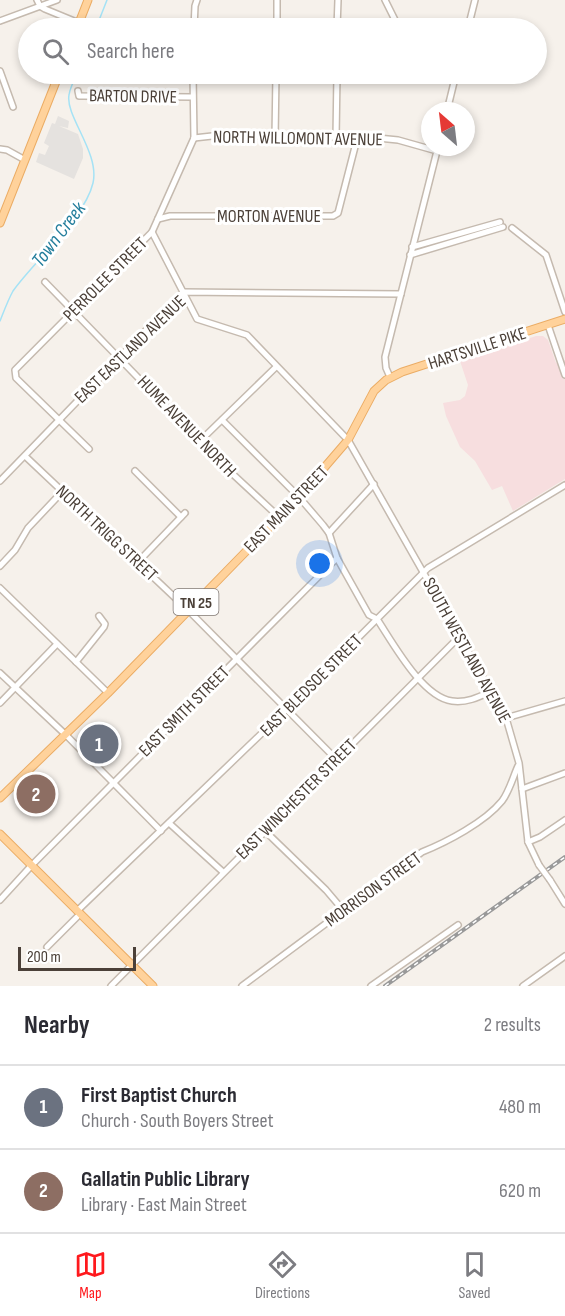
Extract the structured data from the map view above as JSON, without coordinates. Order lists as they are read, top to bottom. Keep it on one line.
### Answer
{"streets":{"main road":["HARTSVILLE PIKE","EAST MAIN STREET","TN 25"],"street":["BARTON DRIVE","NORTH WILLOMONT AVENUE","MORTON AVENUE","PERROLEE STREET","EAST EASTLAND AVENUE","HUME AVENUE NORTH","NORTH TRIGG STREET","SOUTH WESTLAND AVENUE","EAST BLEDSOE STREET","EAST SMITH STREET","EAST WINCHESTER STREET","MORRISON STREET"]},"crossings":[["NORTH WILLOMONT AVENUE","MORTON AVENUE"],["NORTH WILLOMONT AVENUE","PERROLEE STREET"],["MORTON AVENUE","PERROLEE STREET"],["PERROLEE STREET","EAST EASTLAND AVENUE"],["PERROLEE STREET","HUME AVENUE NORTH"],["PERROLEE STREET","SOUTH WESTLAND AVENUE"],["HARTSVILLE PIKE","EAST MAIN STREET"],["EAST EASTLAND AVENUE","HUME AVENUE NORTH"],["EAST EASTLAND AVENUE","NORTH TRIGG STREET"],["EAST EASTLAND AVENUE","SOUTH WESTLAND AVENUE"],["HUME AVENUE NORTH","EAST MAIN STREET"],["EAST MAIN STREET","NORTH TRIGG STREET"],["EAST MAIN STREET","SOUTH WESTLAND AVENUE"],["NORTH TRIGG STREET","EAST BLEDSOE STREET"],["NORTH TRIGG STREET","EAST SMITH STREET"],["NORTH TRIGG STREET","EAST WINCHESTER STREET"],["SOUTH WESTLAND AVENUE","EAST BLEDSOE STREET"],["SOUTH WESTLAND AVENUE","EAST WINCHESTER STREET"],["SOUTH WESTLAND AVENUE","MORRISON STREET"]],"water":["Town Creek"],"scale_bar":"200 m","north":"top left","page":{"search":"Search here","pins":["1","2"],"scale":"200 m","heading":["Nearby","2 results"],"list":[{"mark":"1","name":"First Baptist Church","note":"Church · South Boyers Street","value":"480 m"},{"mark":"2","name":"Gallatin Public Library","note":"Library · East Main Street","value":"620 m"}],"nav":["Map","Directions","Saved"]}}
